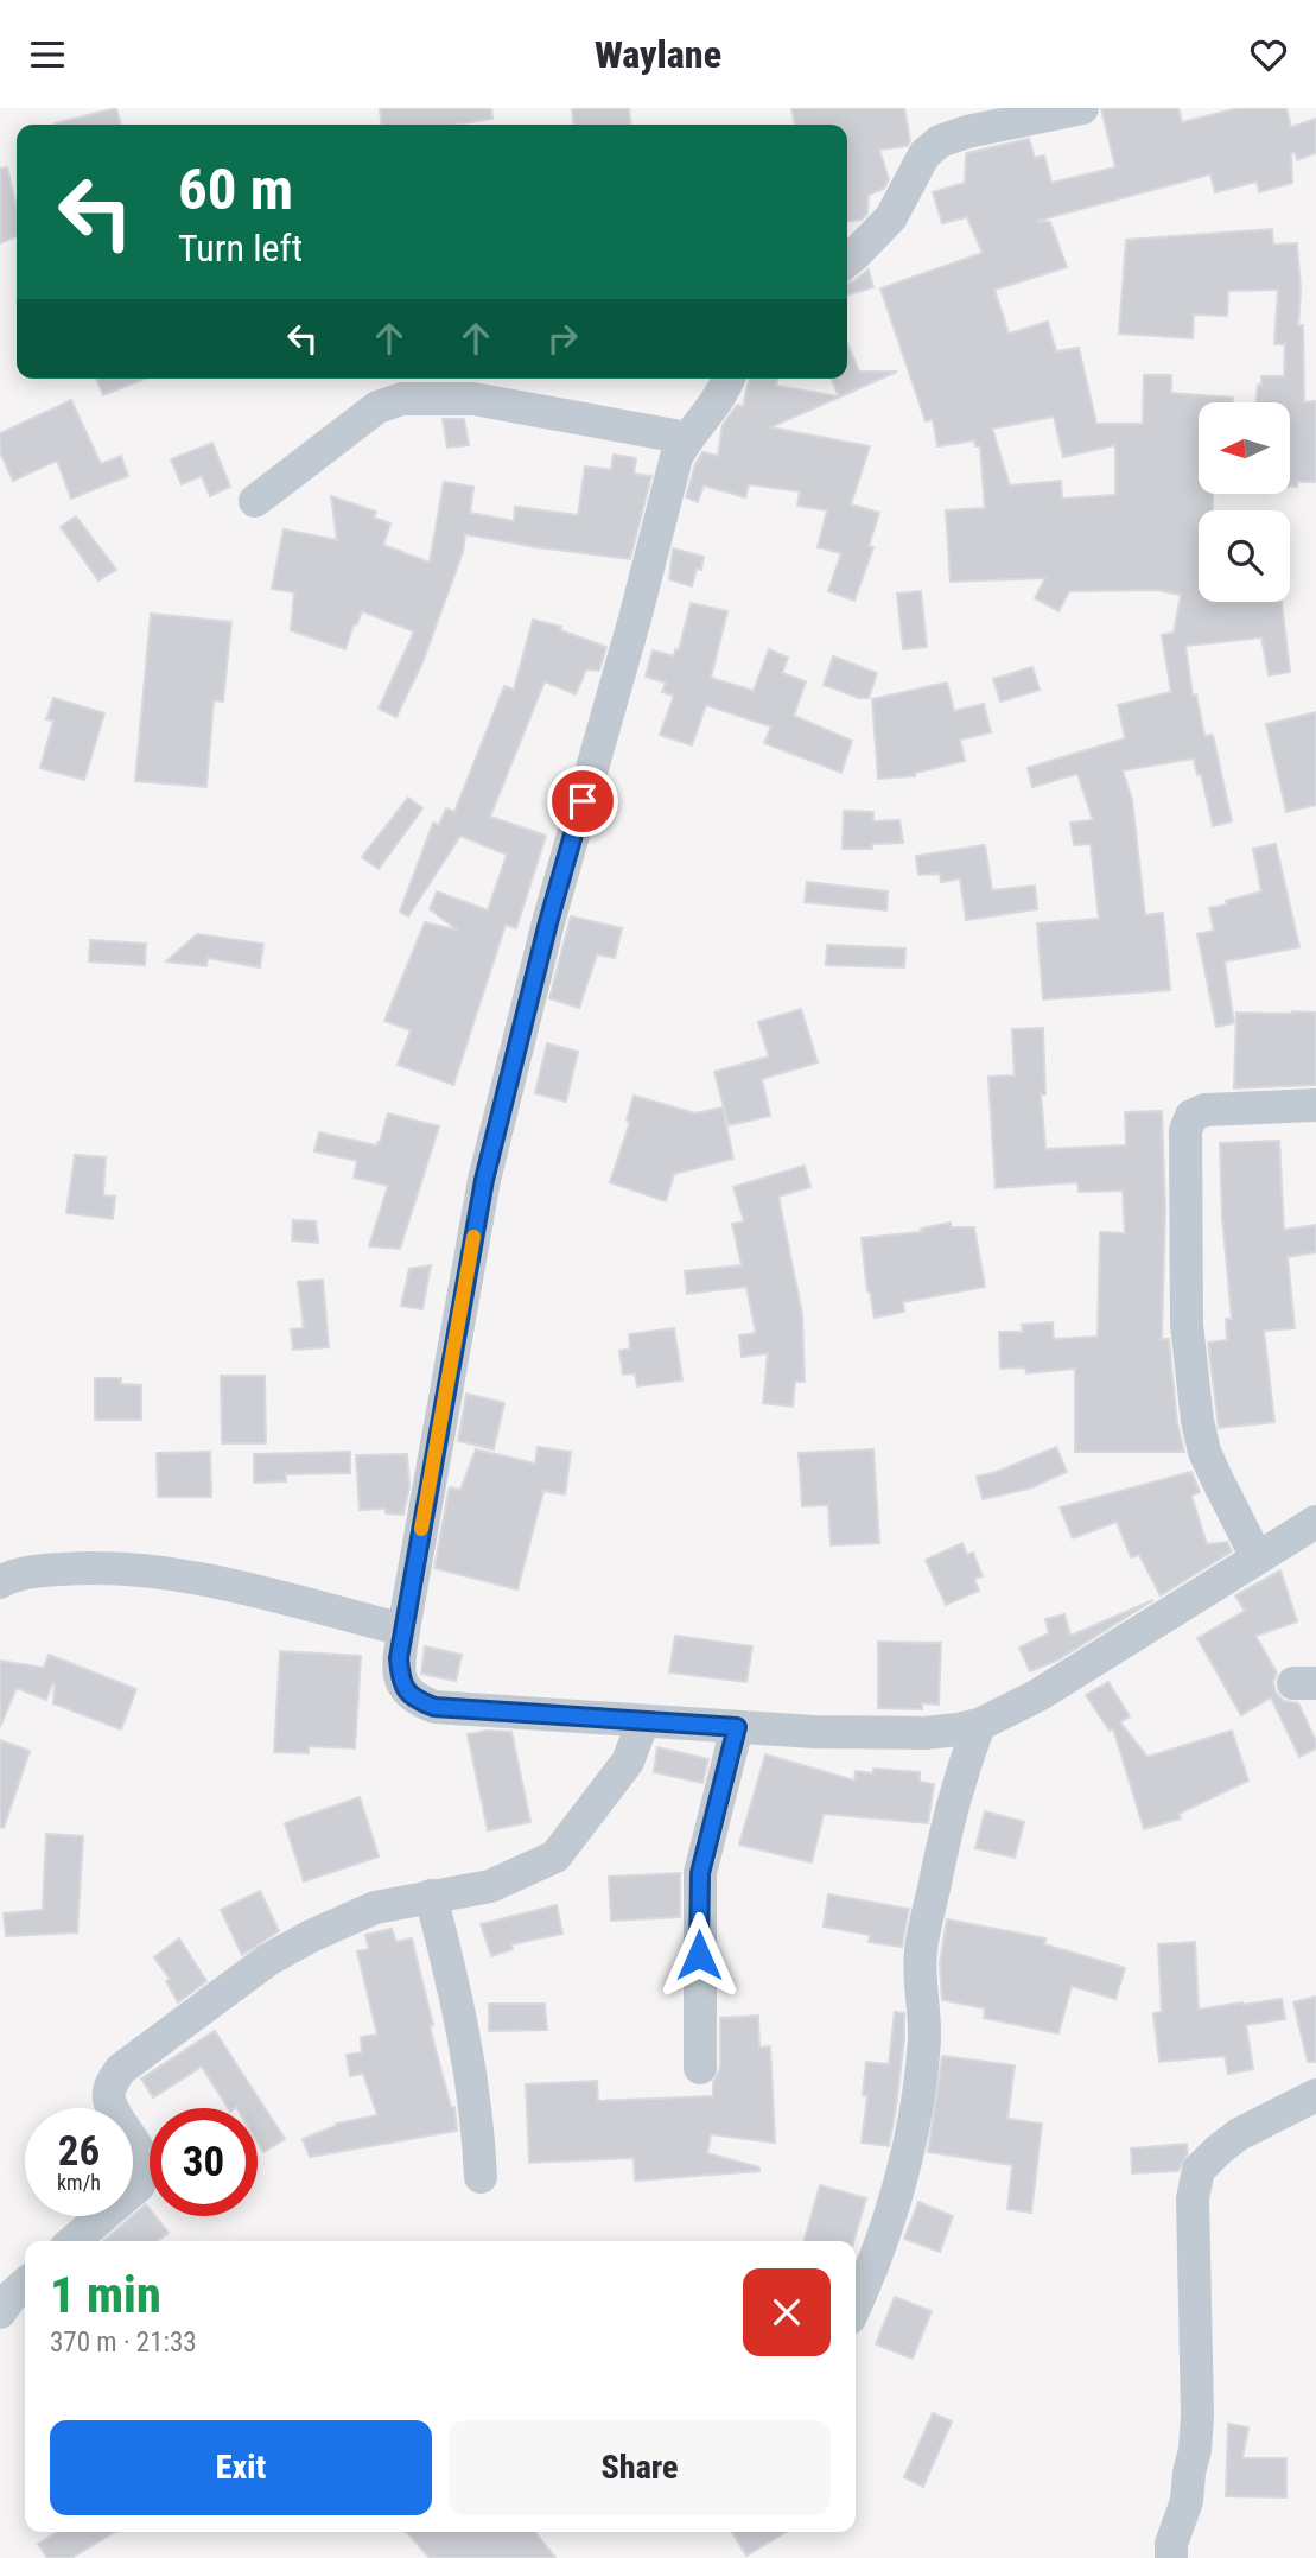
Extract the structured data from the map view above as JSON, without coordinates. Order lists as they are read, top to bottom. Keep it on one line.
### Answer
{"north":"left","page":{"header":"Waylane","turn":["60 m","Turn left"],"speed":"26 km/h","limit":"30","heading":["1 min","370 m · 21:33"],"buttons":["Exit","Share"]}}
